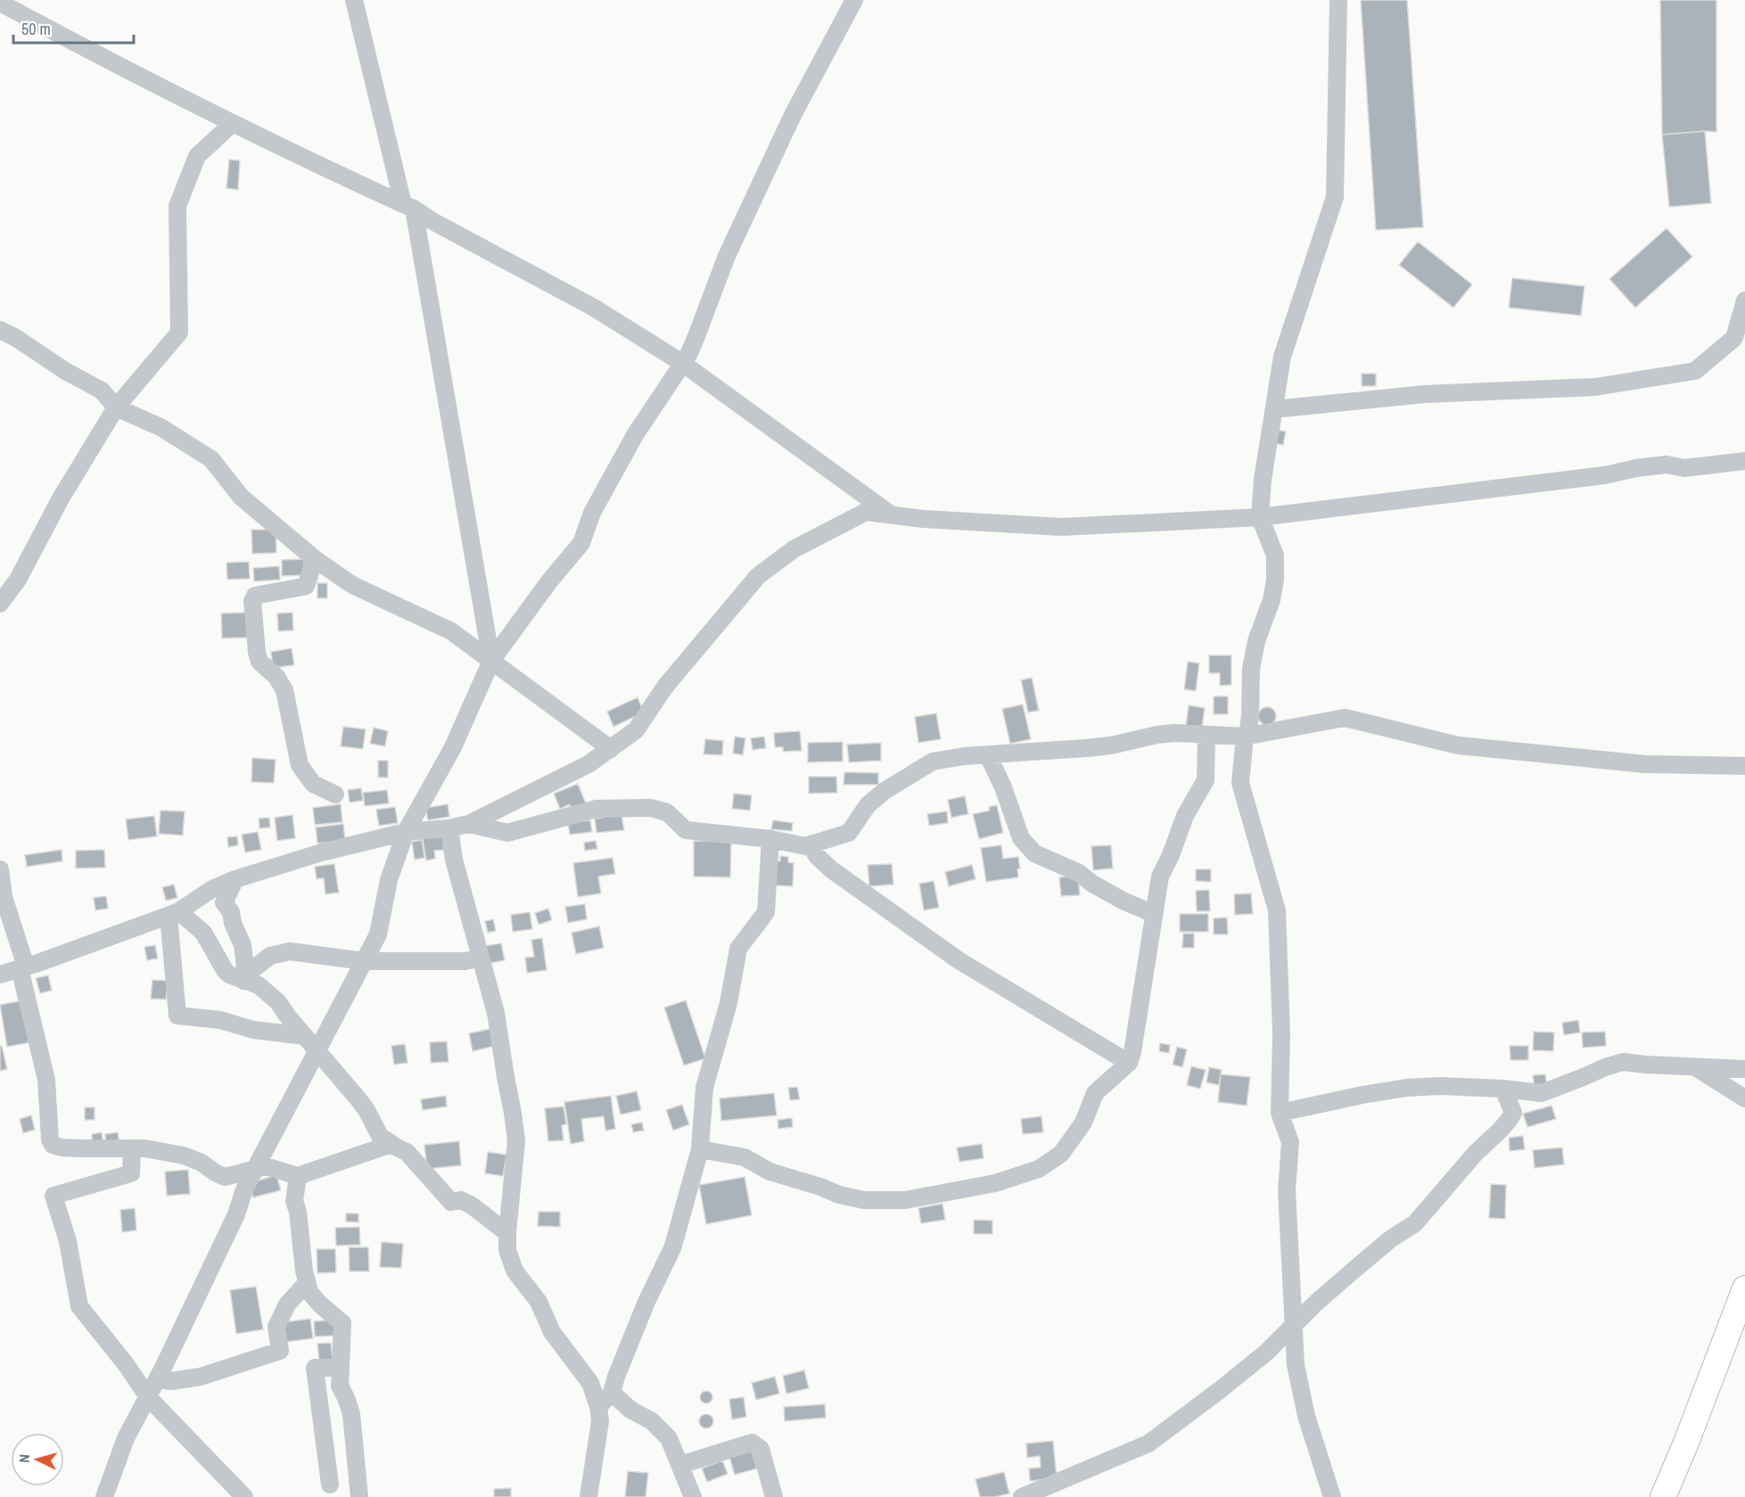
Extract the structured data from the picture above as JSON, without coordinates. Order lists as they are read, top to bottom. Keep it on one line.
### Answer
{"scale_bar":"50 m","north":"left"}
